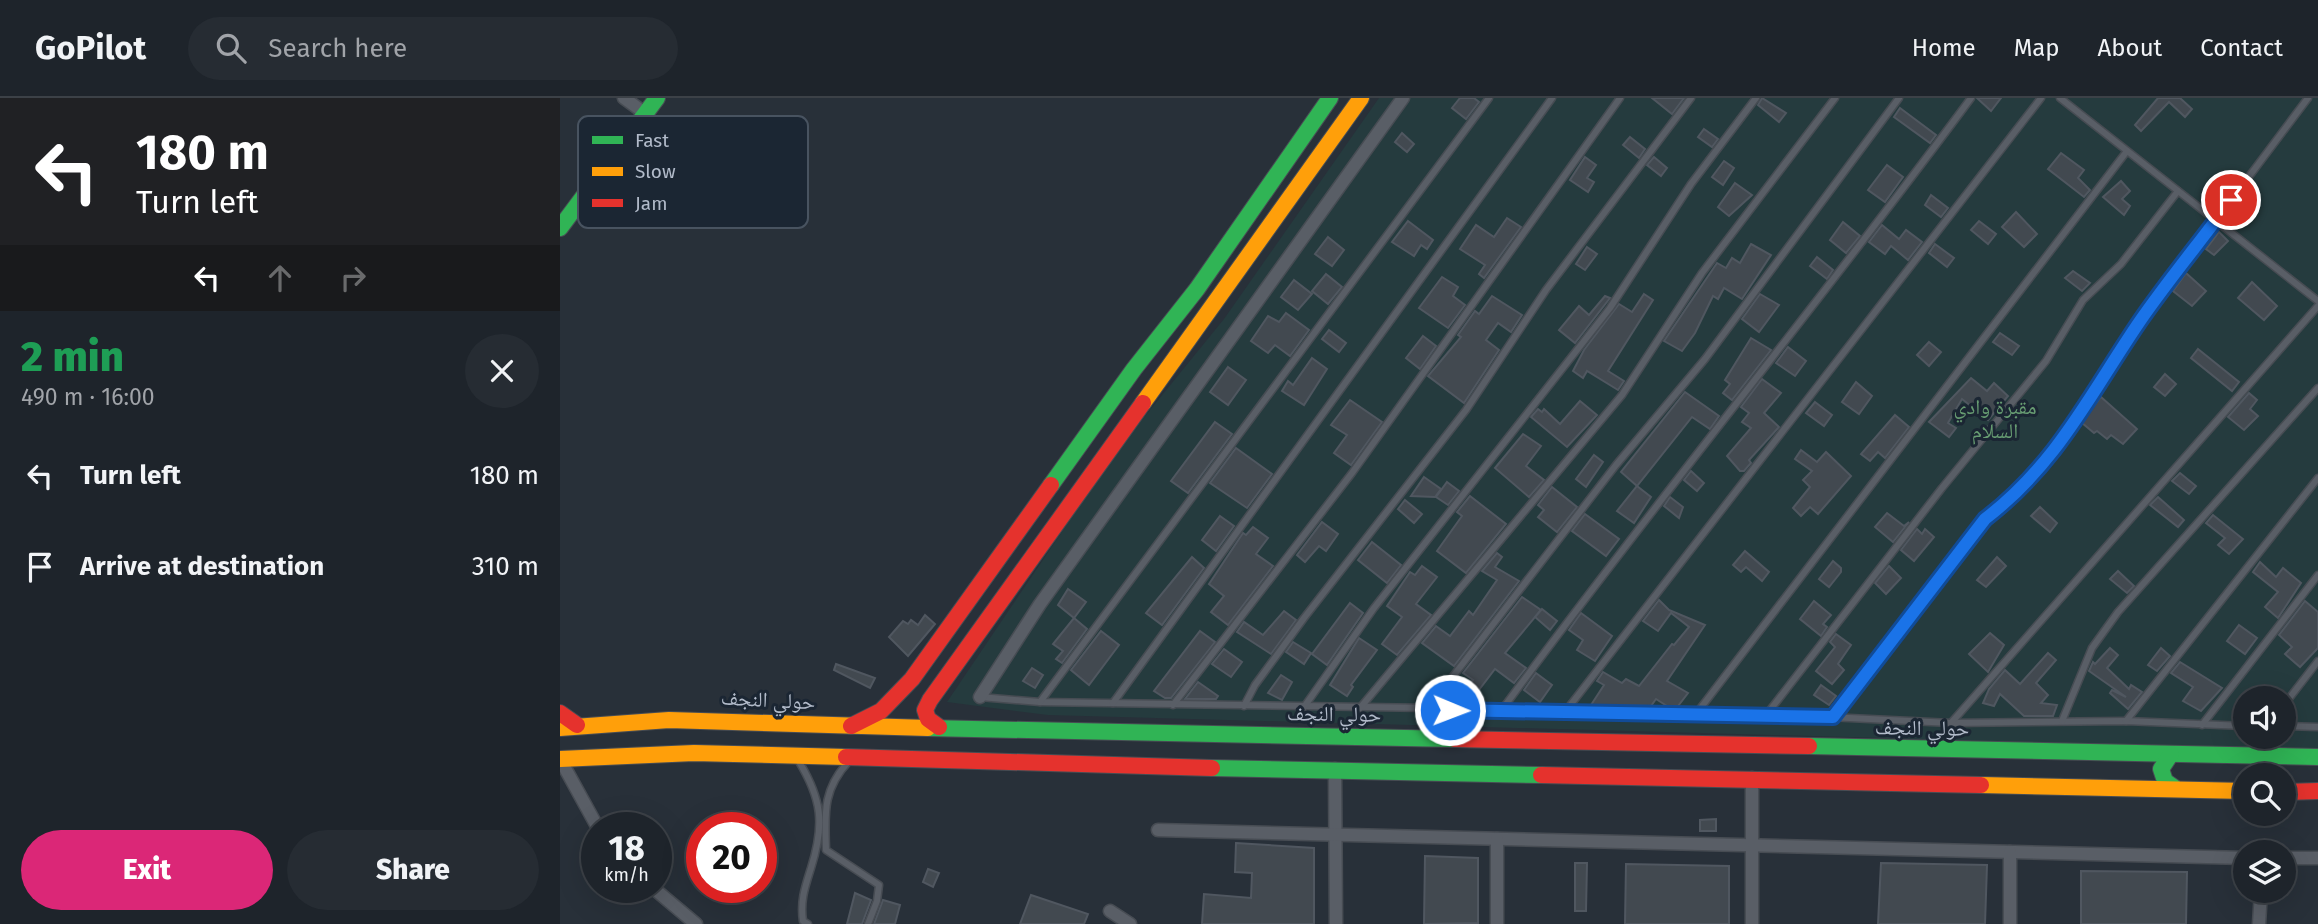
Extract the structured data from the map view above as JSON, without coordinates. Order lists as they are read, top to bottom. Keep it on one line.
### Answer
{"streets":{"main road":["حولي النجف"]},"parks":["مقبرة وادي السلام"],"legend":["Fast","Slow","Jam"],"page":{"header":"GoPilot","search":"Search here","nav":["Home","Map","About","Contact"],"turn":["180 m","Turn left"],"heading":["2 min","490 m · 16:00"],"list":[{"name":"Turn left","value":"180 m"},{"name":"Arrive at destination","value":"310 m"}],"speed":"18 km/h","limit":"20","buttons":["Exit","Share"]}}
